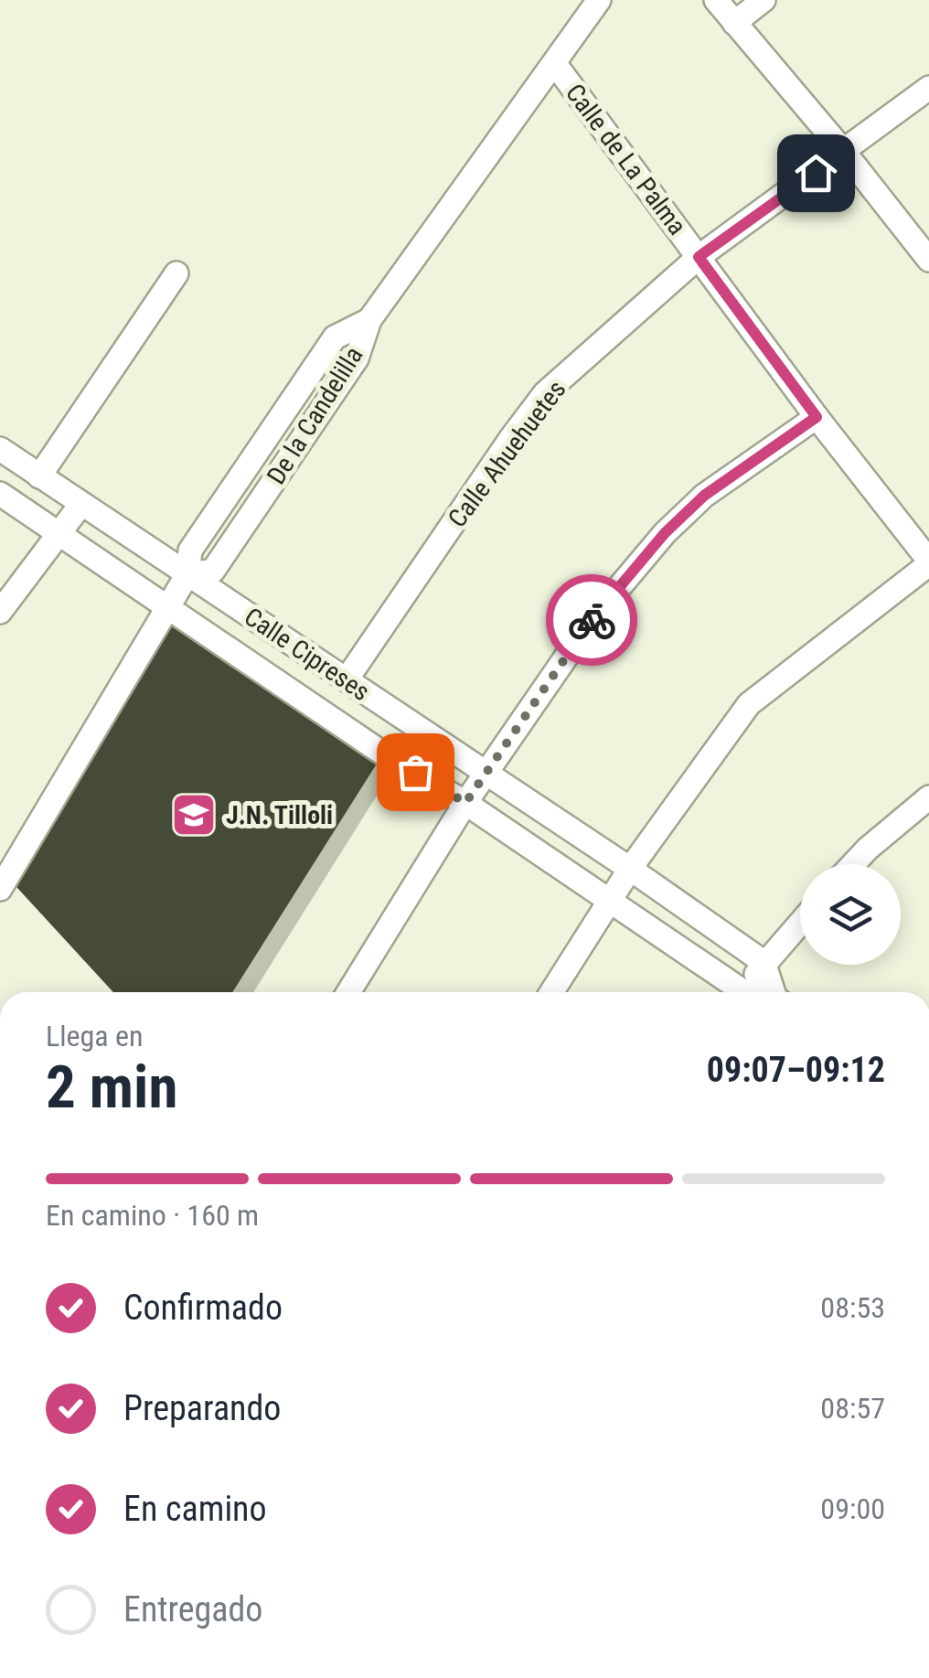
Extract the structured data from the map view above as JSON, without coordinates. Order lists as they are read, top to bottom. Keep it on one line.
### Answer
{"streets":{"street":["Calle de La Palma","De la Candelilla","Calle Ahuehuetes","Calle Cipreses"]},"crossings":[["Calle de La Palma","De la Candelilla"],["Calle de La Palma","Calle Ahuehuetes"],["De la Candelilla","Calle Cipreses"],["Calle Ahuehuetes","Calle Cipreses"]],"places":{"school or university":["J.N. Tilloli"]},"page":{"heading":["2 min","Llega en","09:07–09:12"],"bar":"En camino · 160 m","list":[["Confirmado","08:53"],["Preparando","08:57"],["En camino","09:00"],"Entregado"]}}
